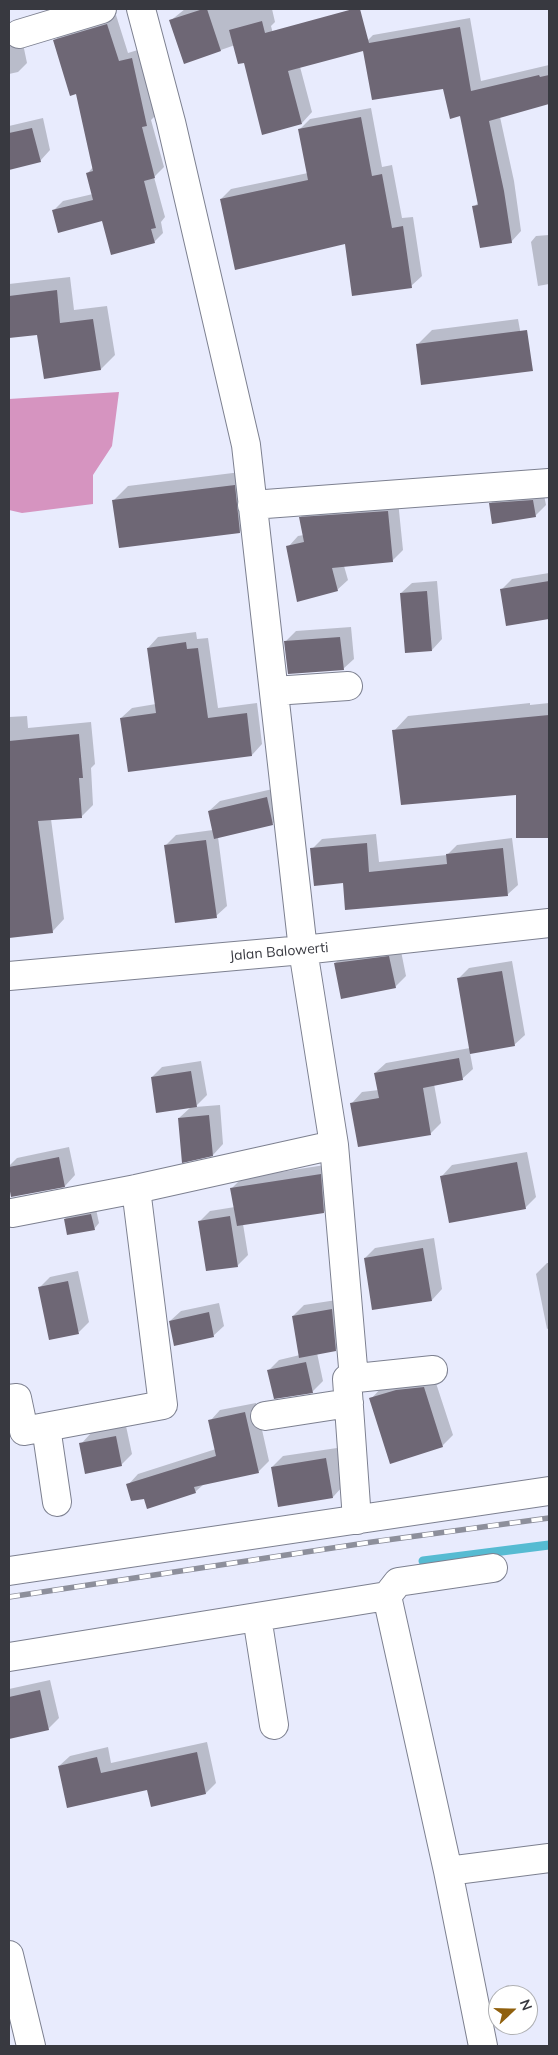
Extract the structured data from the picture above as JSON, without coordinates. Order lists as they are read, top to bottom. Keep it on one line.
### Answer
{"streets":{"street":["Jalan Balowerti"]},"north":"right"}
